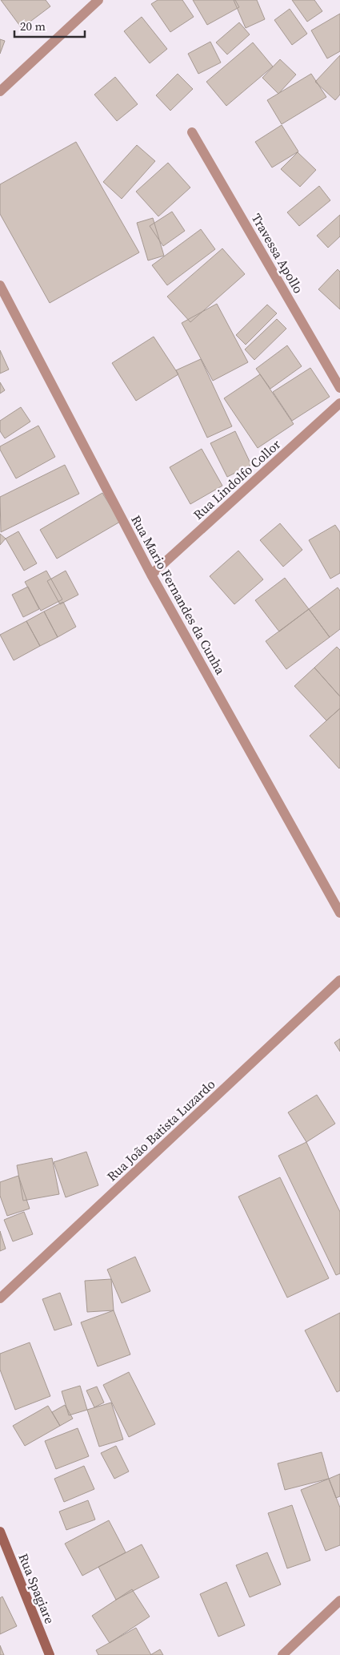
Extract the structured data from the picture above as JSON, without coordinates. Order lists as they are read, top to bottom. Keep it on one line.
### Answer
{"streets":{"street":["Travessa Apollo","Rua Lindolfo Collor","Rua Mario Fernandes da Cunha","Rua João Batista Luzardo","Rua Spagiare"]},"crossings":[["Rua Lindolfo Collor","Rua Mario Fernandes da Cunha"]],"scale_bar":"20 m"}
